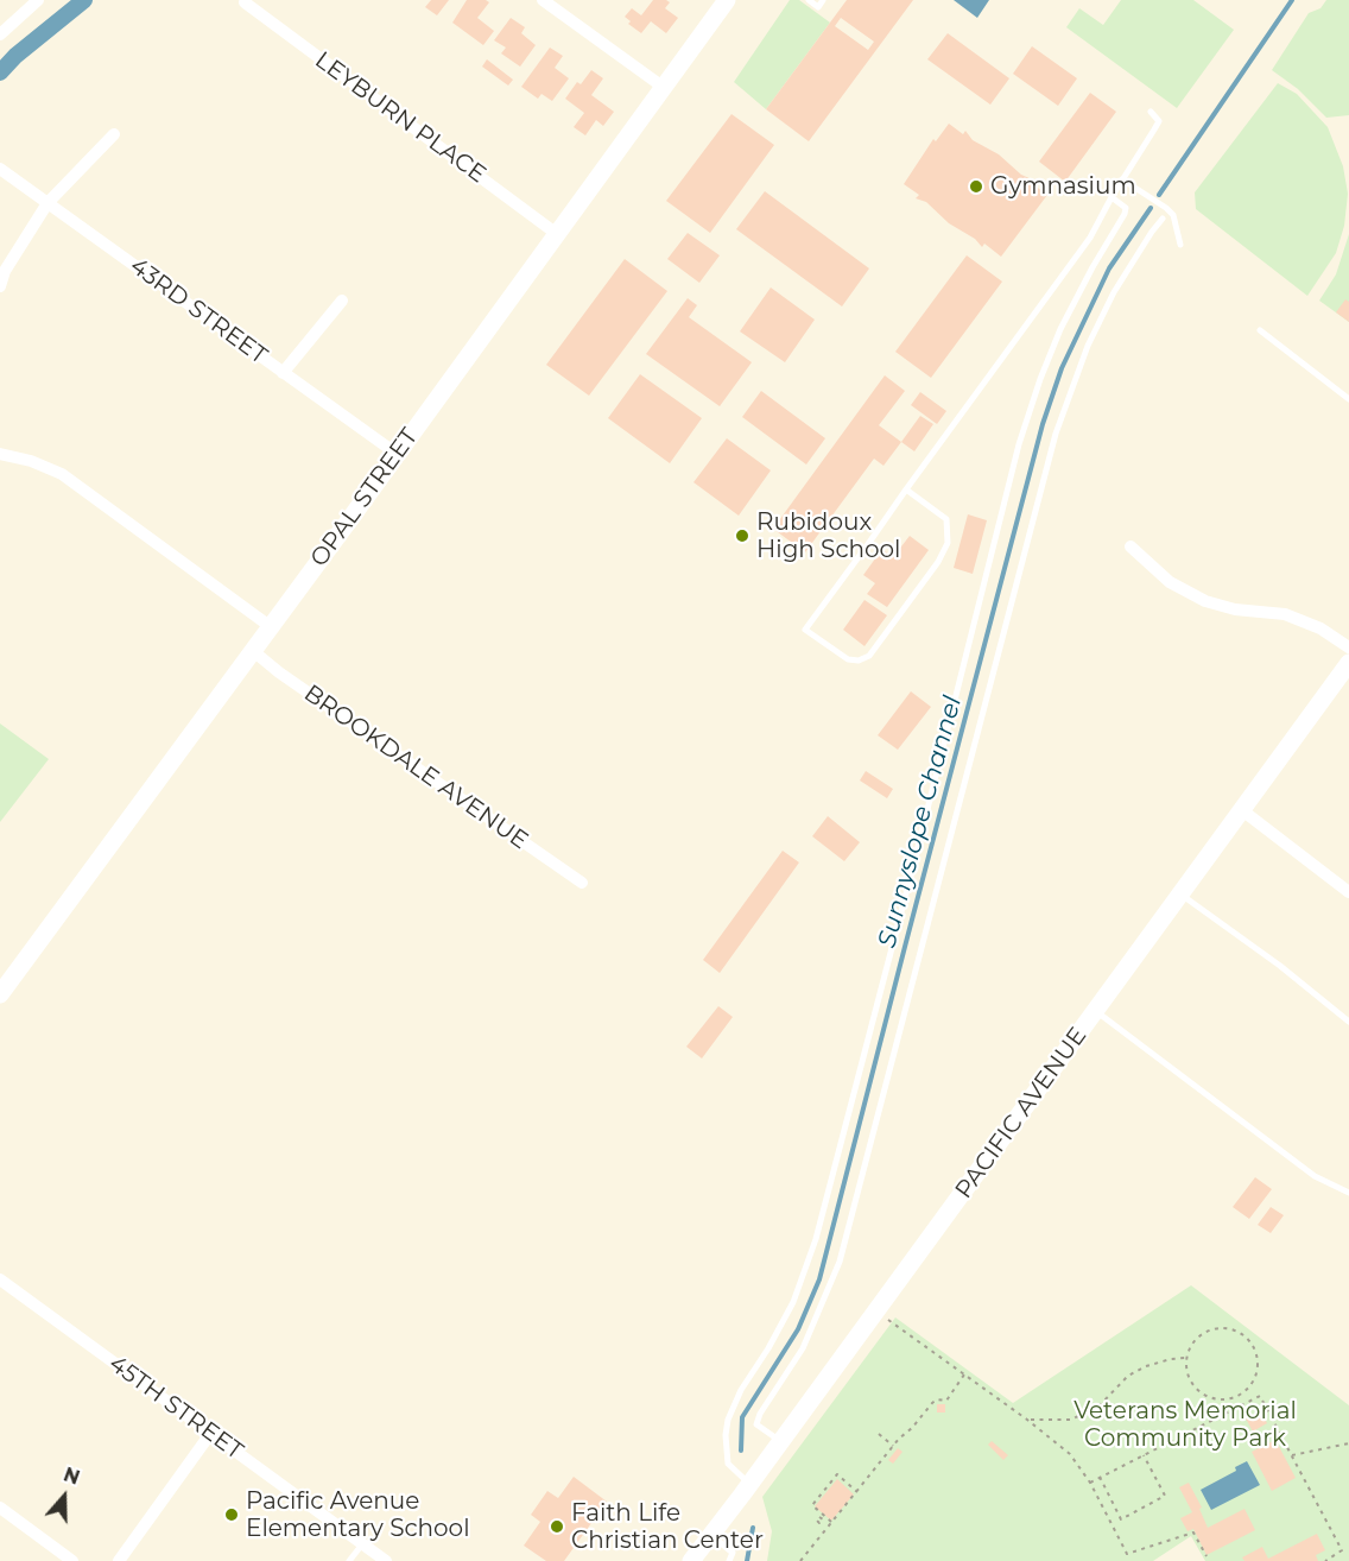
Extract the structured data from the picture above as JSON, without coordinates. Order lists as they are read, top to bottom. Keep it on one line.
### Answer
{"streets":{"street":["LEYBURN PLACE","43RD STREET","OPAL STREET","BROOKDALE AVENUE","PACIFIC AVENUE","45TH STREET"]},"crossings":[["LEYBURN PLACE","OPAL STREET"],["43RD STREET","OPAL STREET"],["OPAL STREET","BROOKDALE AVENUE"]],"water":["Sunnyslope Channel"],"parks":["Veterans Memorial Community Park"],"places":["Gymnasium","Rubidoux High School","Pacific Avenue Elementary School","Faith Life Christian Center"],"north":"top"}
